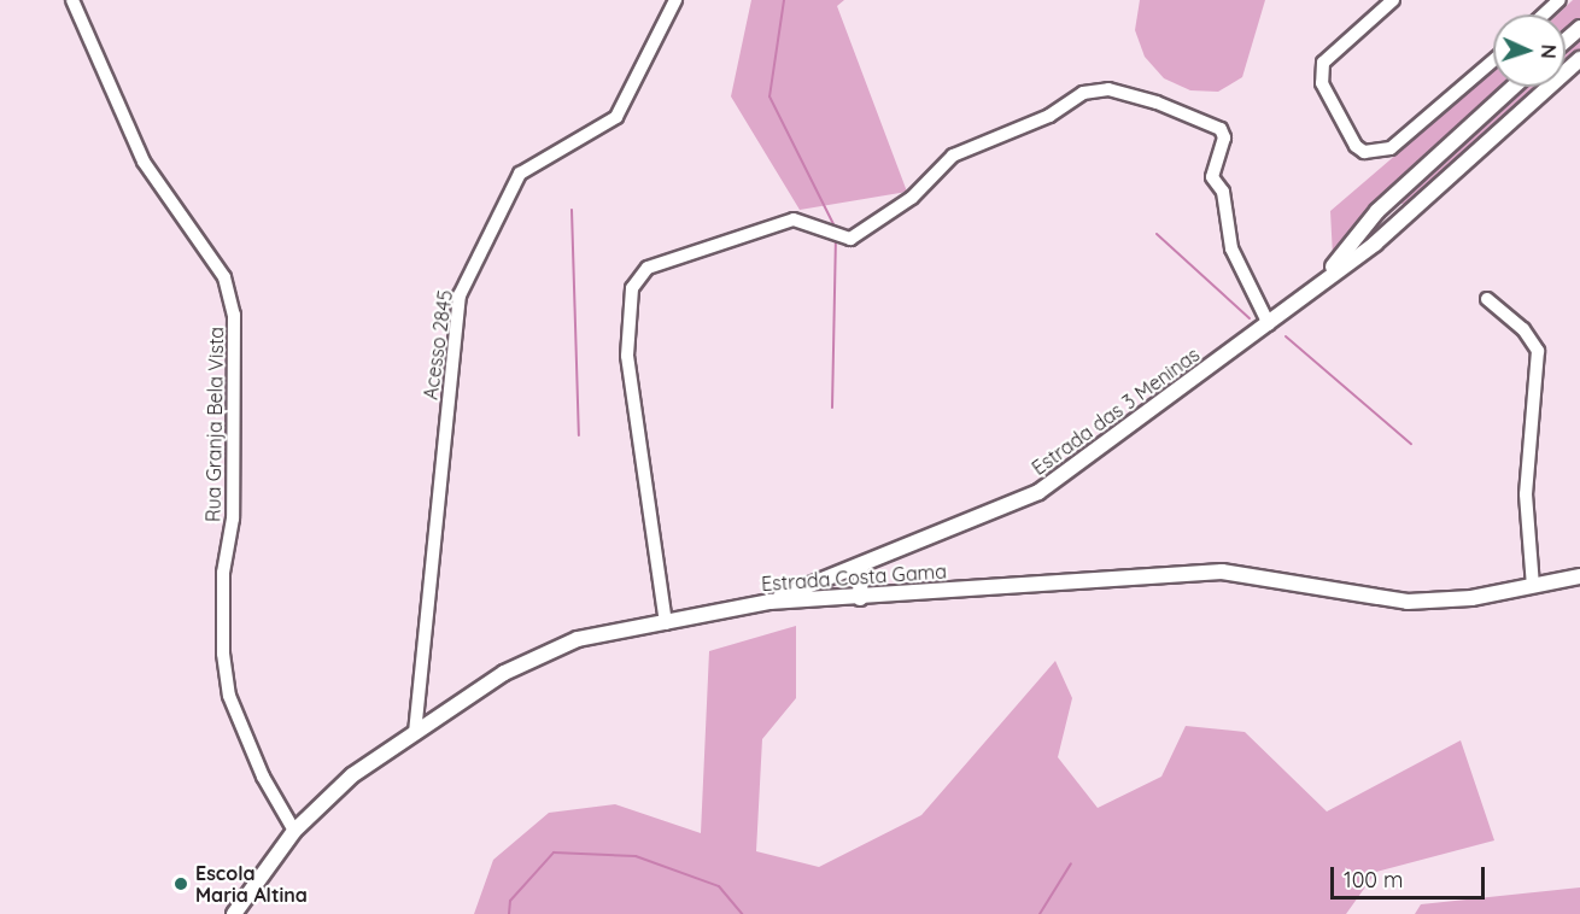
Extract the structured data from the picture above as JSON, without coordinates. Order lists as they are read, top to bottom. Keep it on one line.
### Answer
{"streets":{"main road":["Estrada das 3 Meninas","Estrada Costa Gama"],"street":["Acesso 2845","Rua Granja Bela Vista"]},"crossings":[["Acesso 2845","Estrada Costa Gama"],["Estrada das 3 Meninas","Estrada Costa Gama"],["Rua Granja Bela Vista","Estrada Costa Gama"]],"places":["Escola Maria Altina"],"scale_bar":"100 m","north":"right"}
